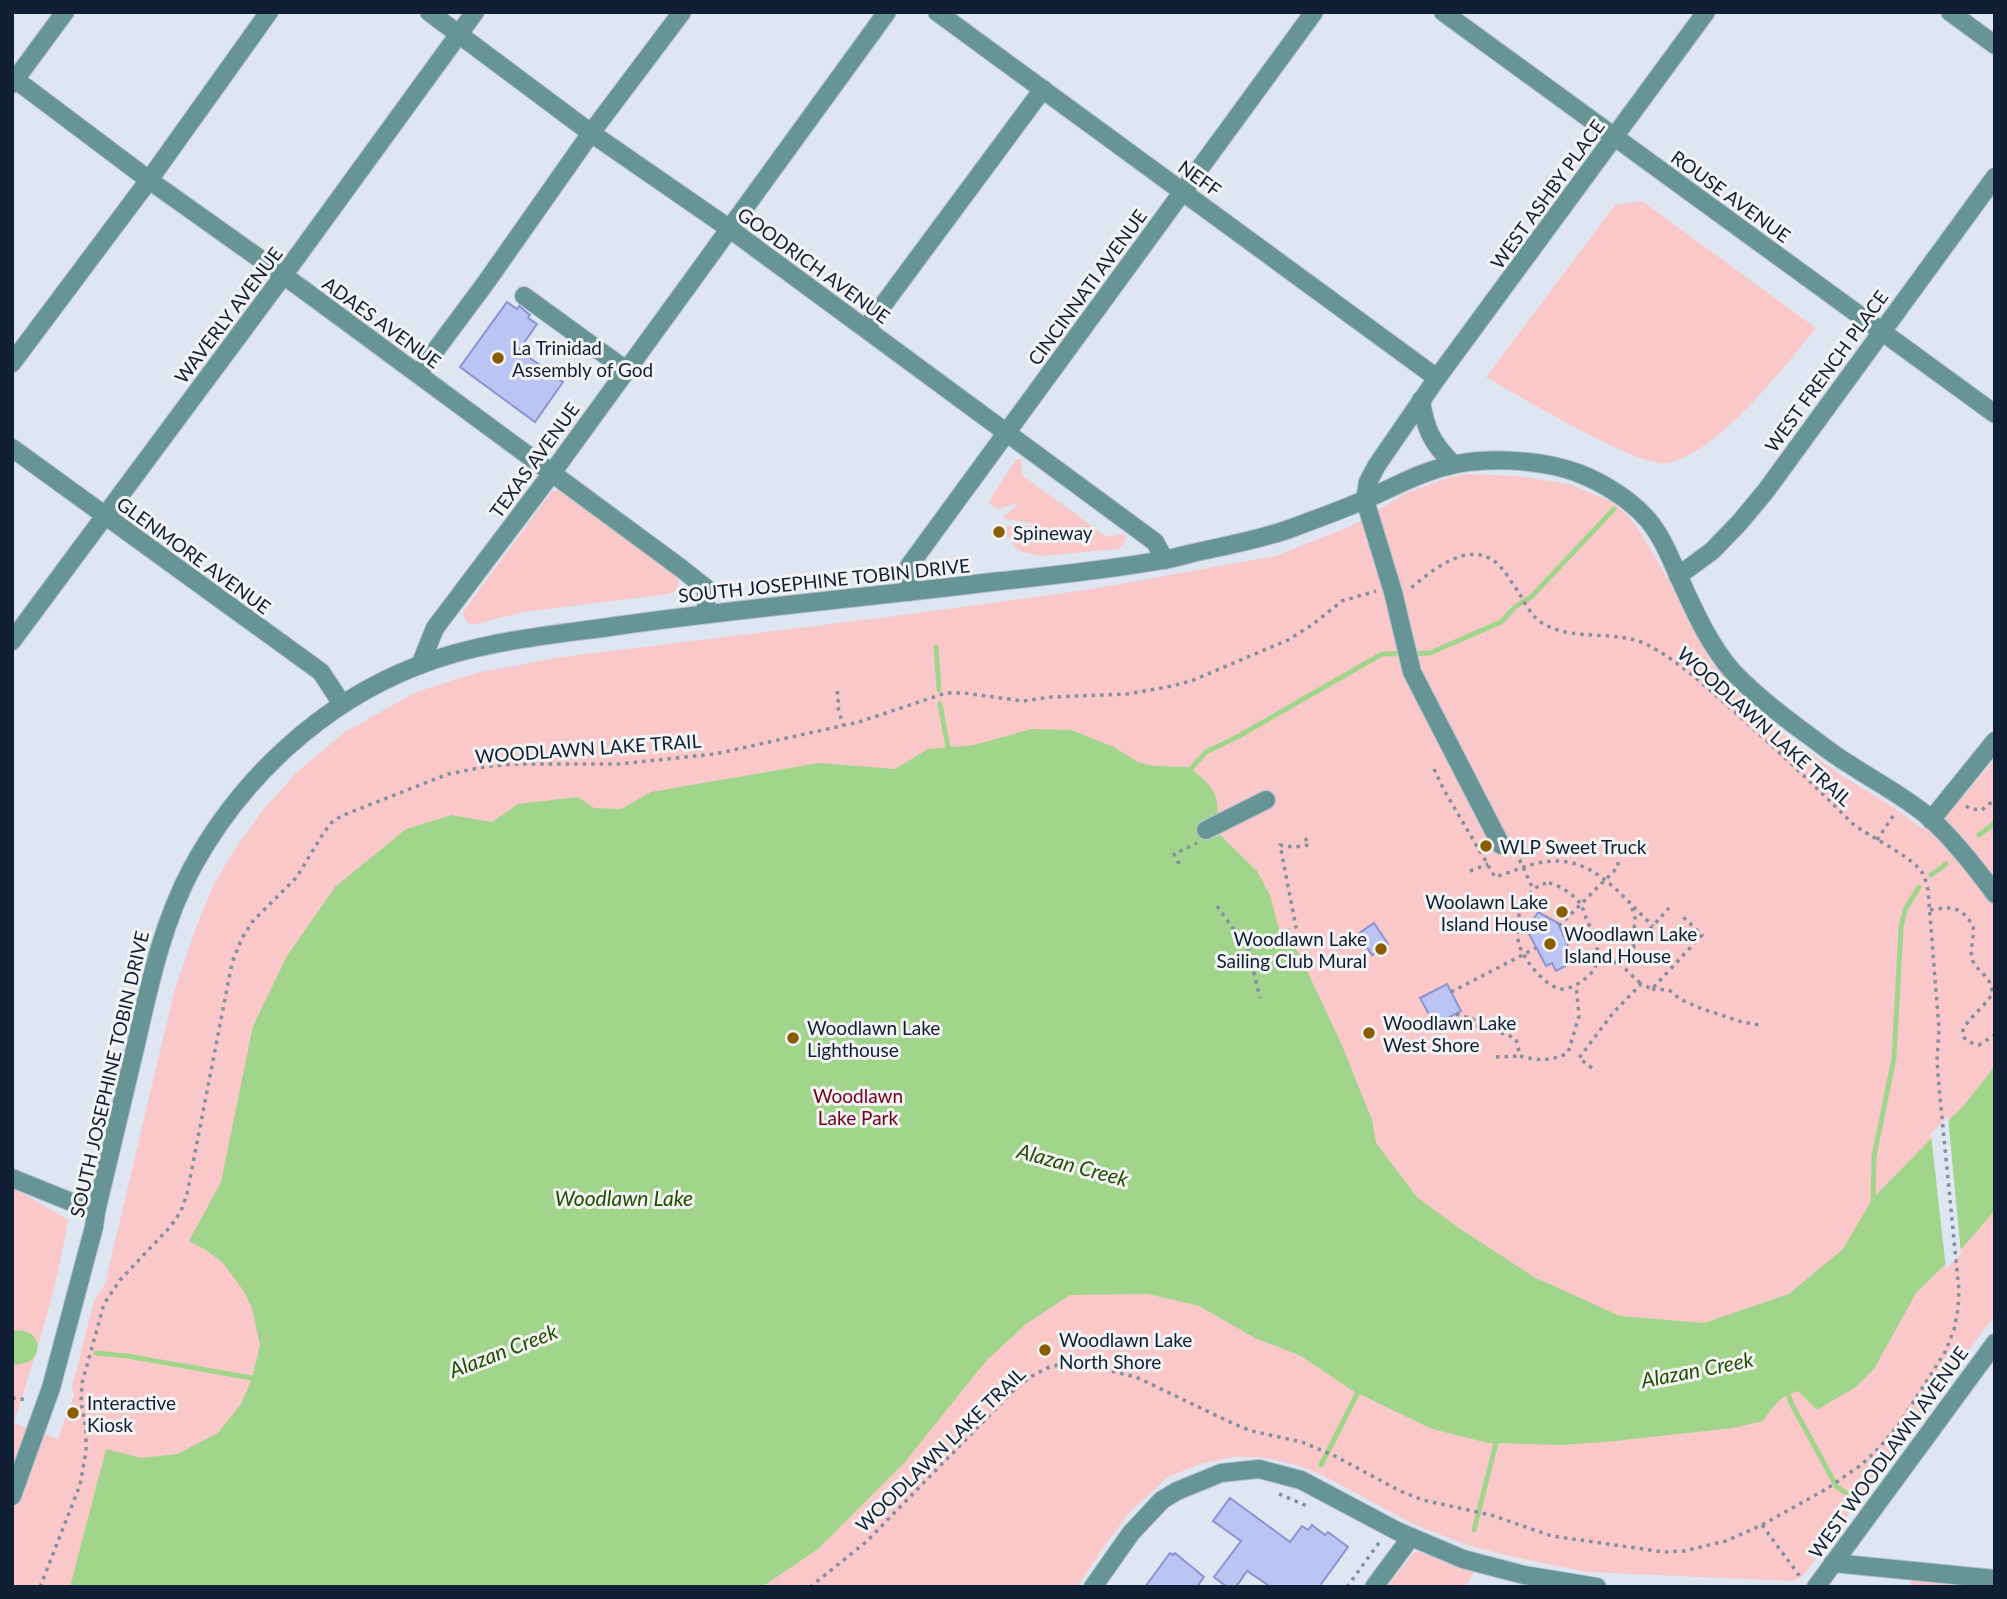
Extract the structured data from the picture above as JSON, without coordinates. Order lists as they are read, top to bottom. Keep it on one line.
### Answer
{"streets":{"street":["NEFF","WEST ASHBY PLACE","ROUSE AVENUE","GOODRICH AVENUE","CINCINNATI AVENUE","WAVERLY AVENUE","ADAES AVENUE","WEST FRENCH PLACE","TEXAS AVENUE","GLENMORE AVENUE","SOUTH JOSEPHINE TOBIN DRIVE","WEST WOODLAWN AVENUE"],"path":["WOODLAWN LAKE TRAIL"]},"crossings":[["NEFF","WEST ASHBY PLACE"],["NEFF","CINCINNATI AVENUE"],["WEST ASHBY PLACE","ROUSE AVENUE"],["WEST ASHBY PLACE","SOUTH JOSEPHINE TOBIN DRIVE"],["ROUSE AVENUE","WEST FRENCH PLACE"],["GOODRICH AVENUE","CINCINNATI AVENUE"],["GOODRICH AVENUE","WAVERLY AVENUE"],["GOODRICH AVENUE","TEXAS AVENUE"],["GOODRICH AVENUE","SOUTH JOSEPHINE TOBIN DRIVE"],["CINCINNATI AVENUE","SOUTH JOSEPHINE TOBIN DRIVE"],["WAVERLY AVENUE","ADAES AVENUE"],["WAVERLY AVENUE","GLENMORE AVENUE"],["ADAES AVENUE","TEXAS AVENUE"],["ADAES AVENUE","SOUTH JOSEPHINE TOBIN DRIVE"],["WEST FRENCH PLACE","SOUTH JOSEPHINE TOBIN DRIVE"],["TEXAS AVENUE","SOUTH JOSEPHINE TOBIN DRIVE"],["GLENMORE AVENUE","SOUTH JOSEPHINE TOBIN DRIVE"]],"water":["Alazan Creek","Woodlawn Lake"],"parks":["Woodlawn Lake Park"],"places":["La Trinidad Assembly of God","Spineway","WLP Sweet Truck","Woolawn Lake Island House","Woodlawn Lake Island House","Woodlawn Lake Sailing Club Mural","Woodlawn Lake West Shore","Woodlawn Lake Lighthouse","Woodlawn Lake North Shore","Interactive Kiosk"]}
